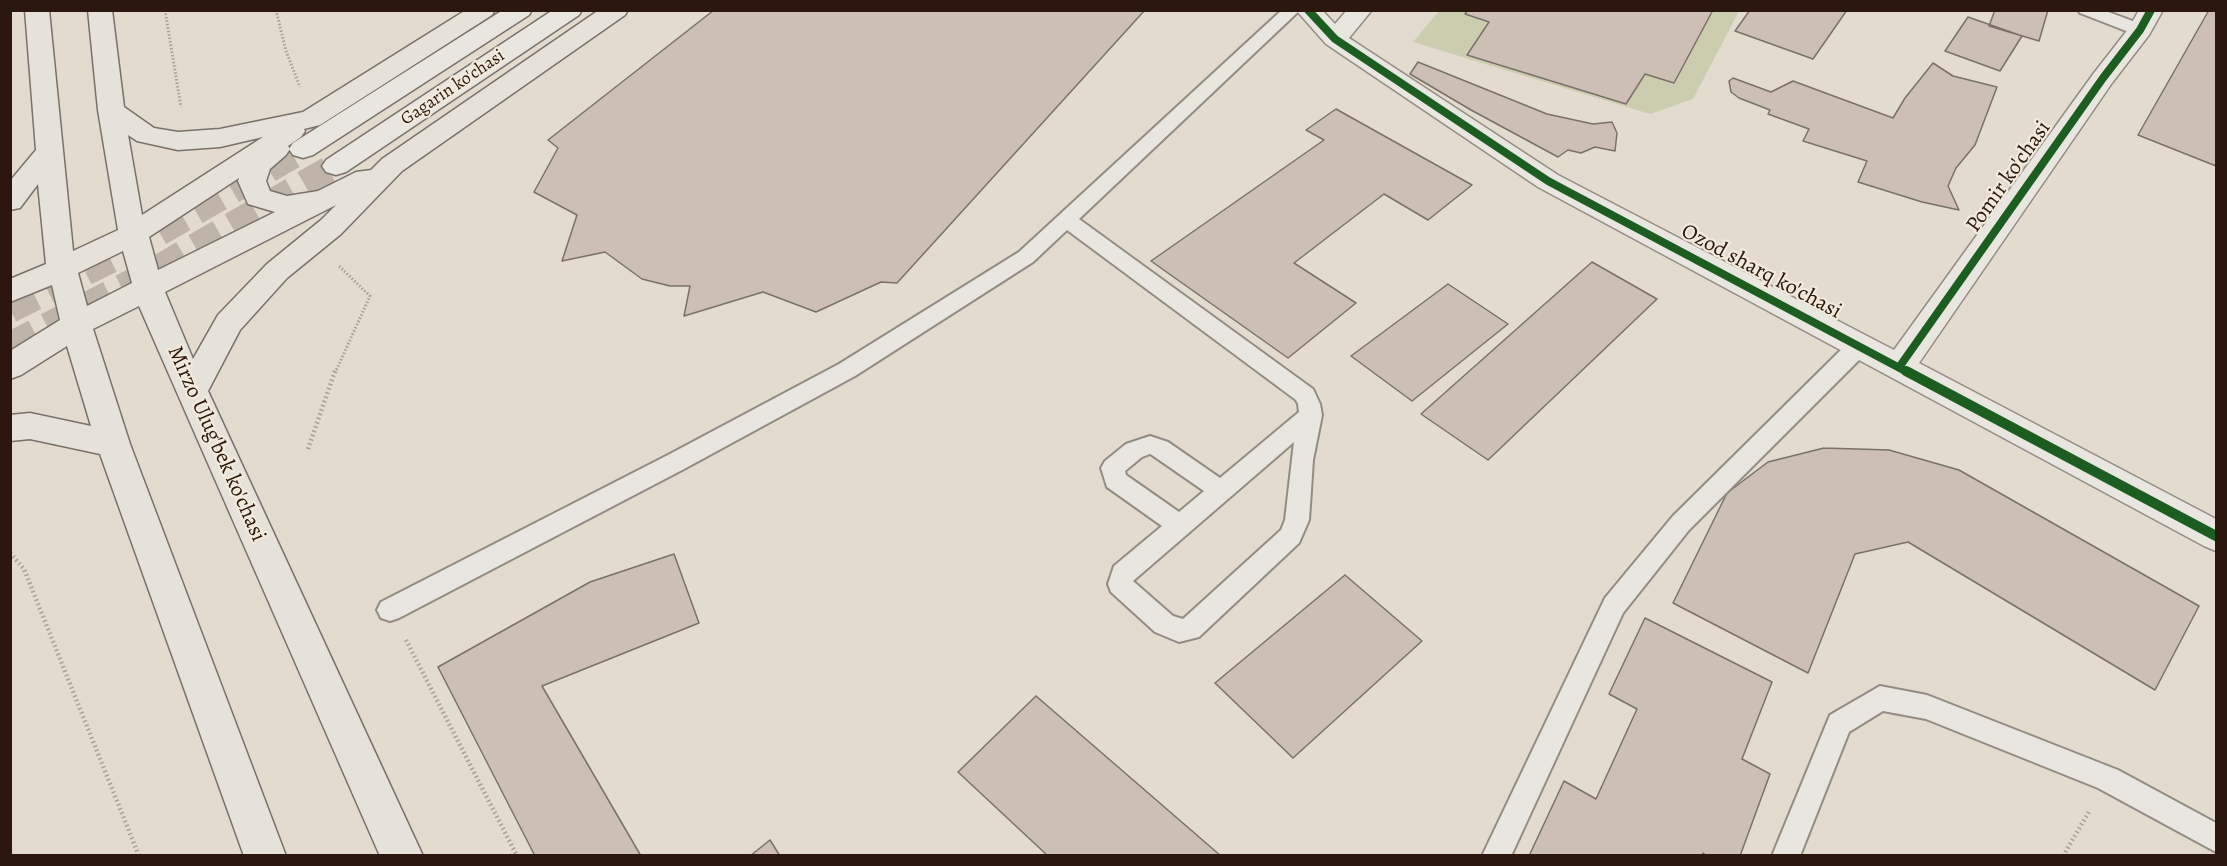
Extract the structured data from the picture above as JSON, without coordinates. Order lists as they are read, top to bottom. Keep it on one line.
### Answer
{"streets":{"main road":["Mirzo Ulug'bek ko'chasi"],"street":["Gagarin ko'chasi","Pomir ko'chasi","Ozod sharq ko'chasi"]},"crossings":[["Pomir ko'chasi","Ozod sharq ko'chasi"]]}
